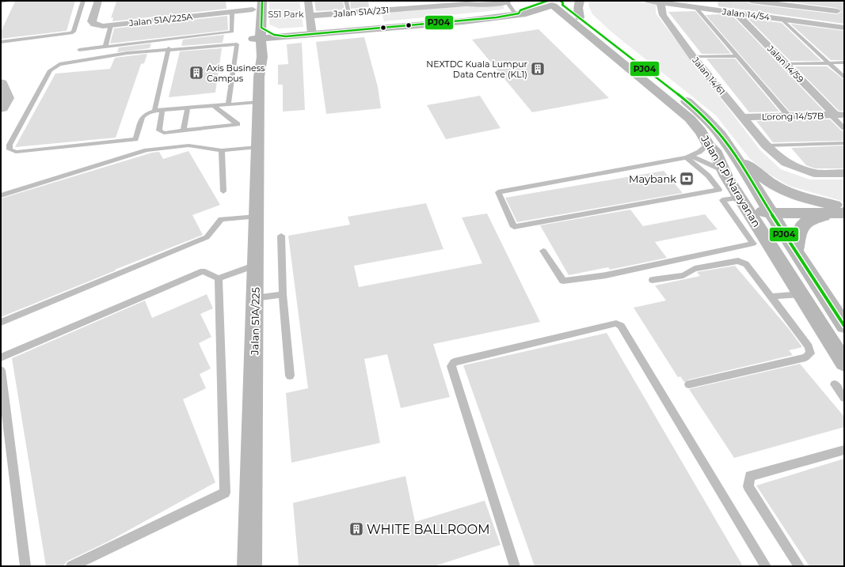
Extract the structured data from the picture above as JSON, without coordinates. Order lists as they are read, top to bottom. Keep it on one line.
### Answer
{"streets":{"main road":["Jalan P.P Narayanan","Jalan 51A/225"],"street":["Jalan 51A/231","Jalan 14/54","Jalan 51A/225A","Jalan 14/59","Jalan 14/61","Lorong 14/57B"]},"crossings":[["Jalan 14/54","Jalan 14/59"],["Jalan 14/54","Jalan 14/61"],["Jalan 51A/225A","Jalan 51A/225"],["Jalan 14/59","Lorong 14/57B"],["Jalan 14/61","Lorong 14/57B"]],"parks":["S51 Park"],"places":{"building":["NEXTDC Kuala Lumpur Data Centre (KL1)","Axis Business Campus","WHITE BALLROOM"],"bank":["Maybank"]},"lines":["transit line PJ04"]}
